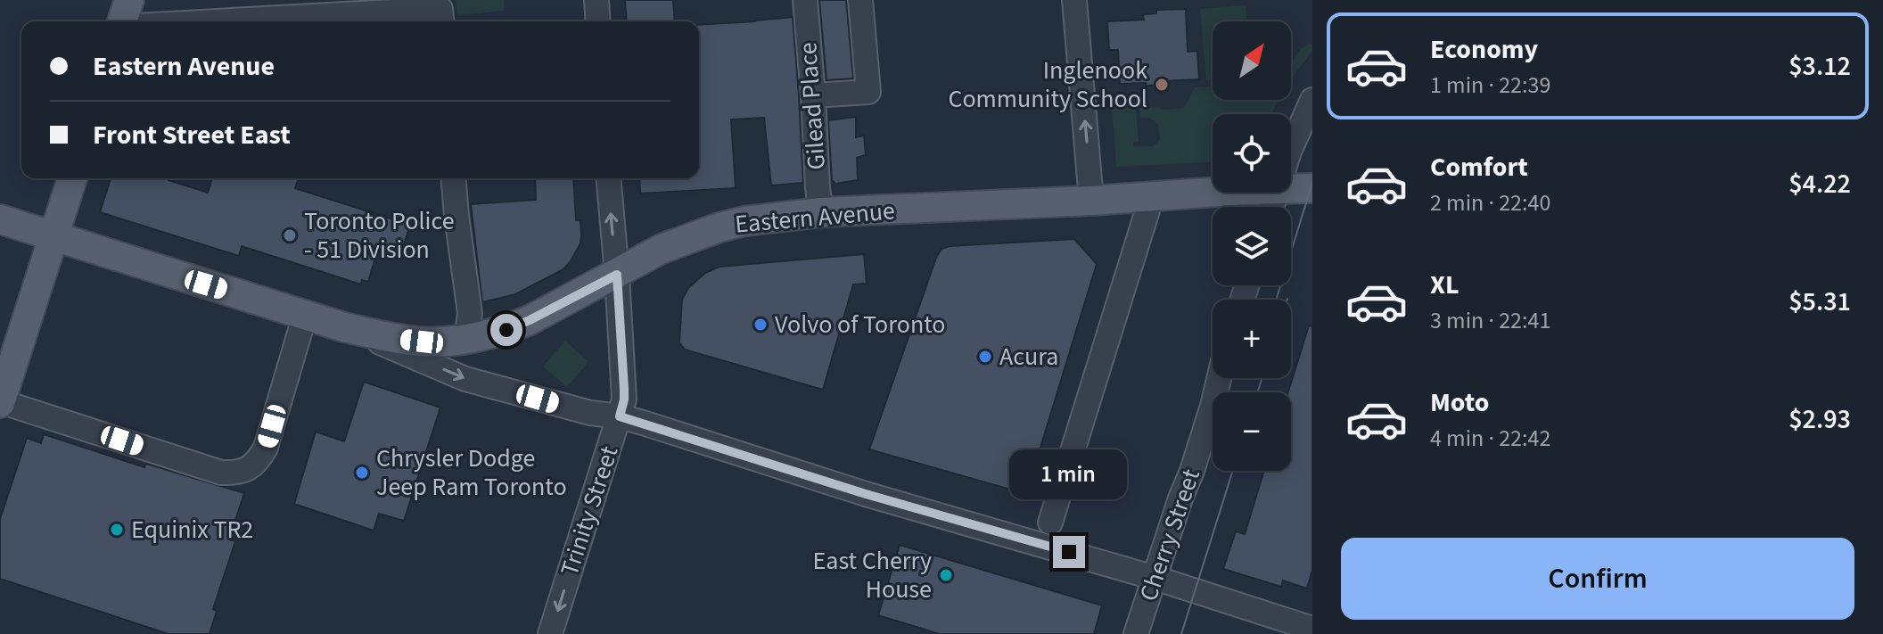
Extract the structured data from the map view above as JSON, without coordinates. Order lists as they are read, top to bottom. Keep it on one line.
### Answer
{"streets":{"main road":["Eastern Avenue"],"street":["Gilead Place","Trinity Street","Cherry Street"]},"crossings":[["Gilead Place","Eastern Avenue"],["Eastern Avenue","Trinity Street"]],"places":["Inglenook Community School","Toronto Police - 51 Division","Volvo of Toronto","Acura","Chrysler Dodge Jeep Ram Toronto","Equinix TR2","East Cherry House"],"north":"top right","page":{"list":[{"name":"Economy","note":"1 min · 22:39","value":"$3.12"},{"name":"Comfort","note":"2 min · 22:40","value":"$4.22"},{"name":"XL","note":"3 min · 22:41","value":"$5.31"},{"name":"Moto","note":"4 min · 22:42","value":"$2.93"}],"map_buttons":["+","−"],"banner":["Eastern Avenue","Front Street East"],"bubble":"1 min","buttons":"Confirm"}}
